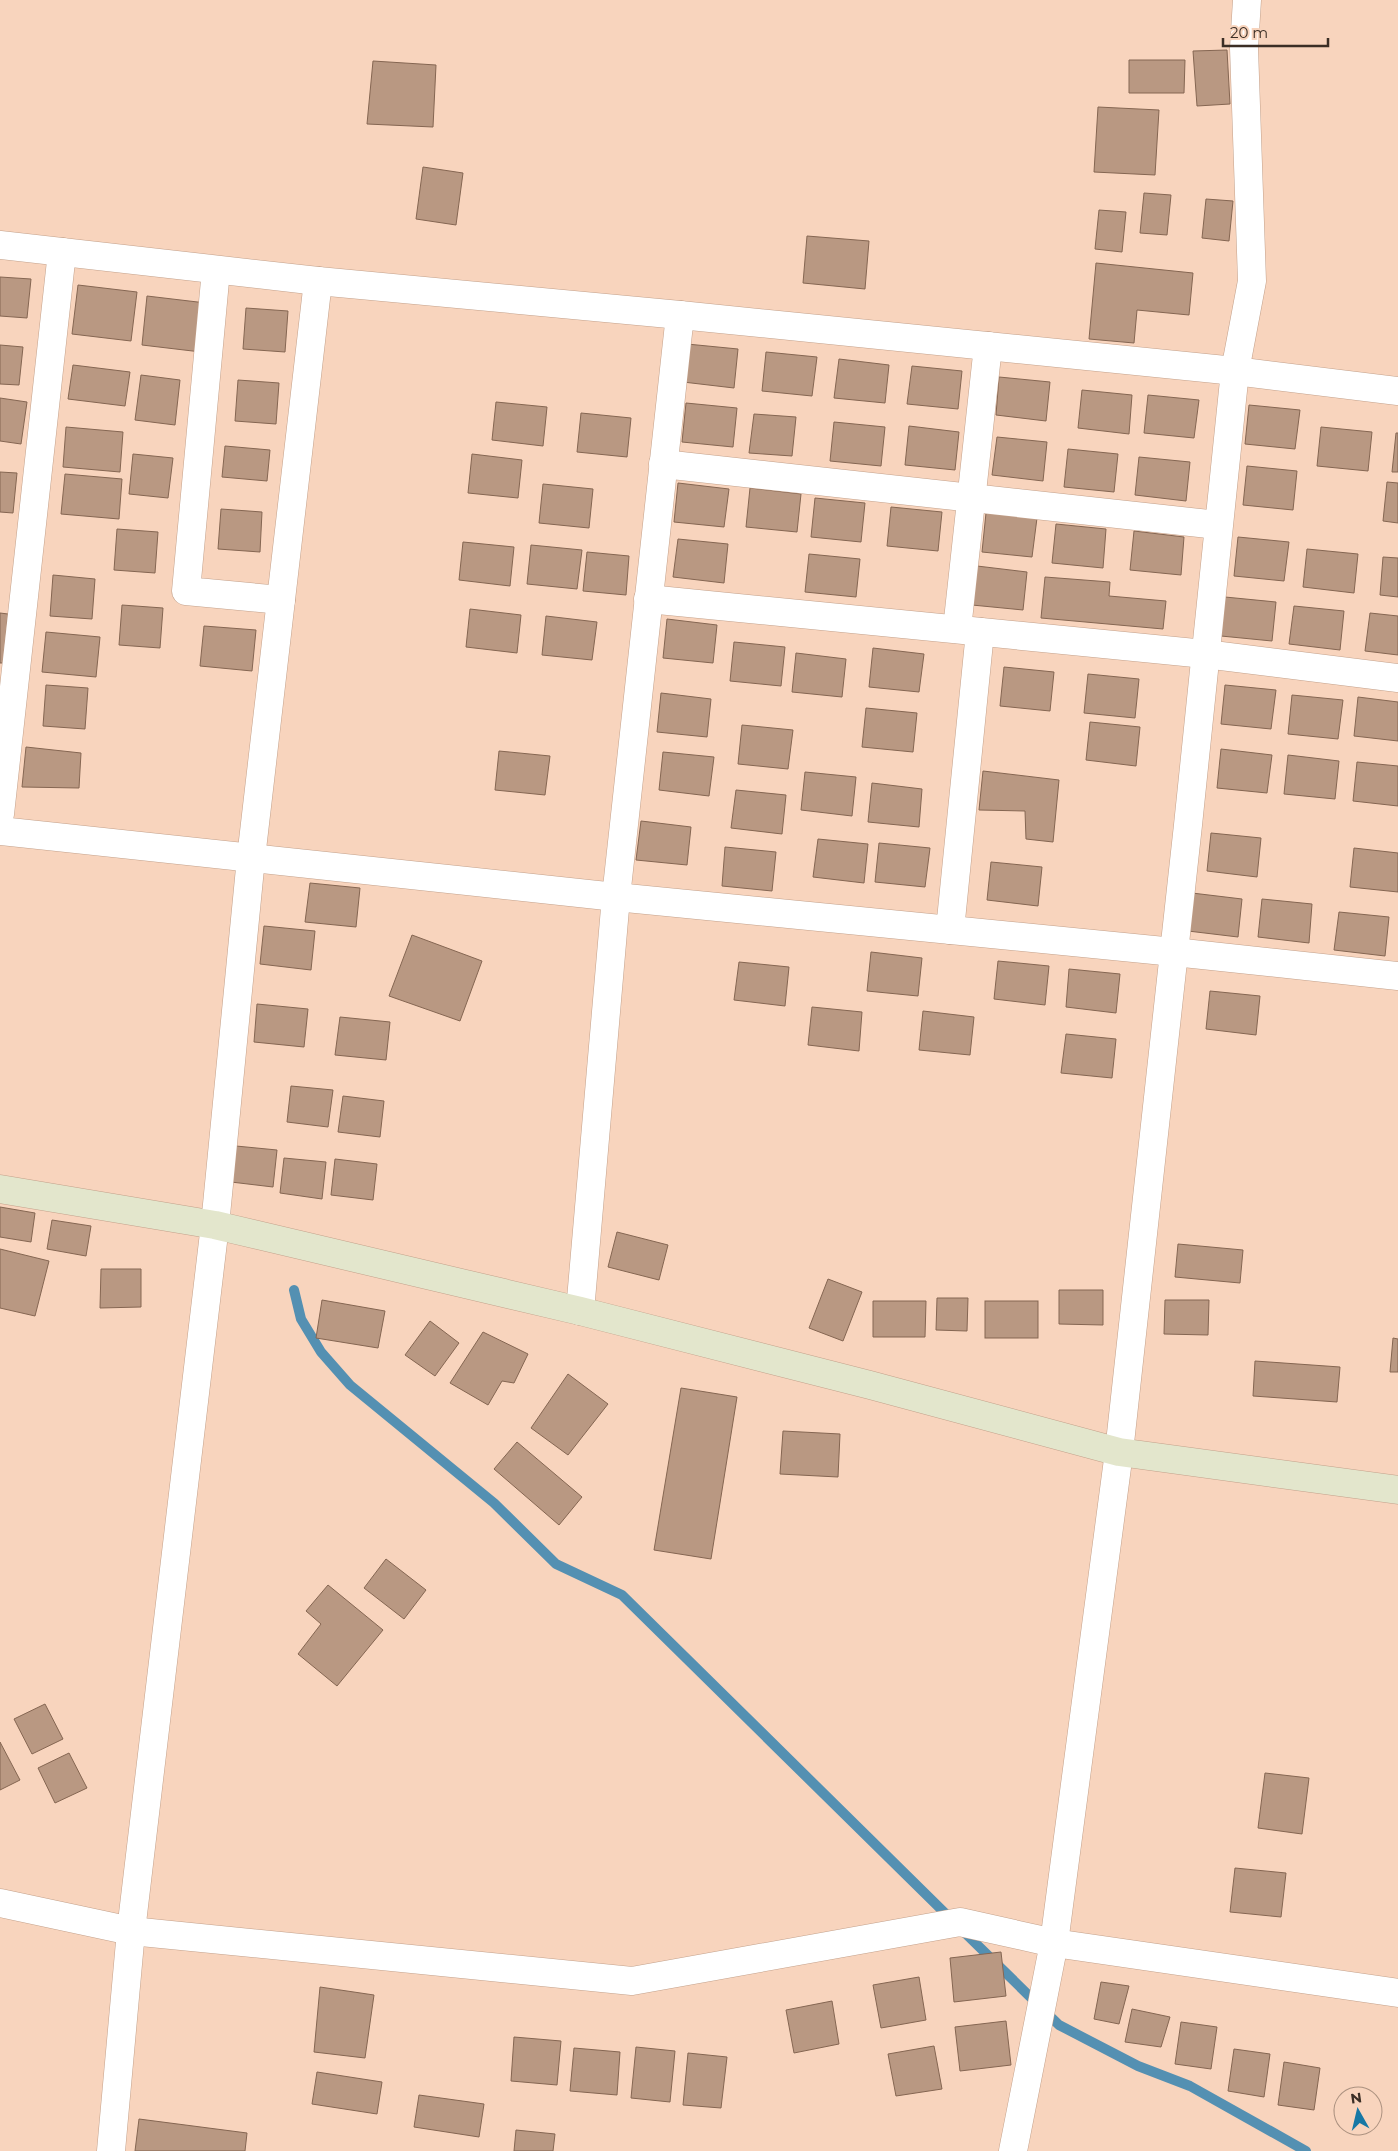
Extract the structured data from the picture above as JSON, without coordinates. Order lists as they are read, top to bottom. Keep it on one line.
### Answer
{"scale_bar":"20 m","north":"top"}
